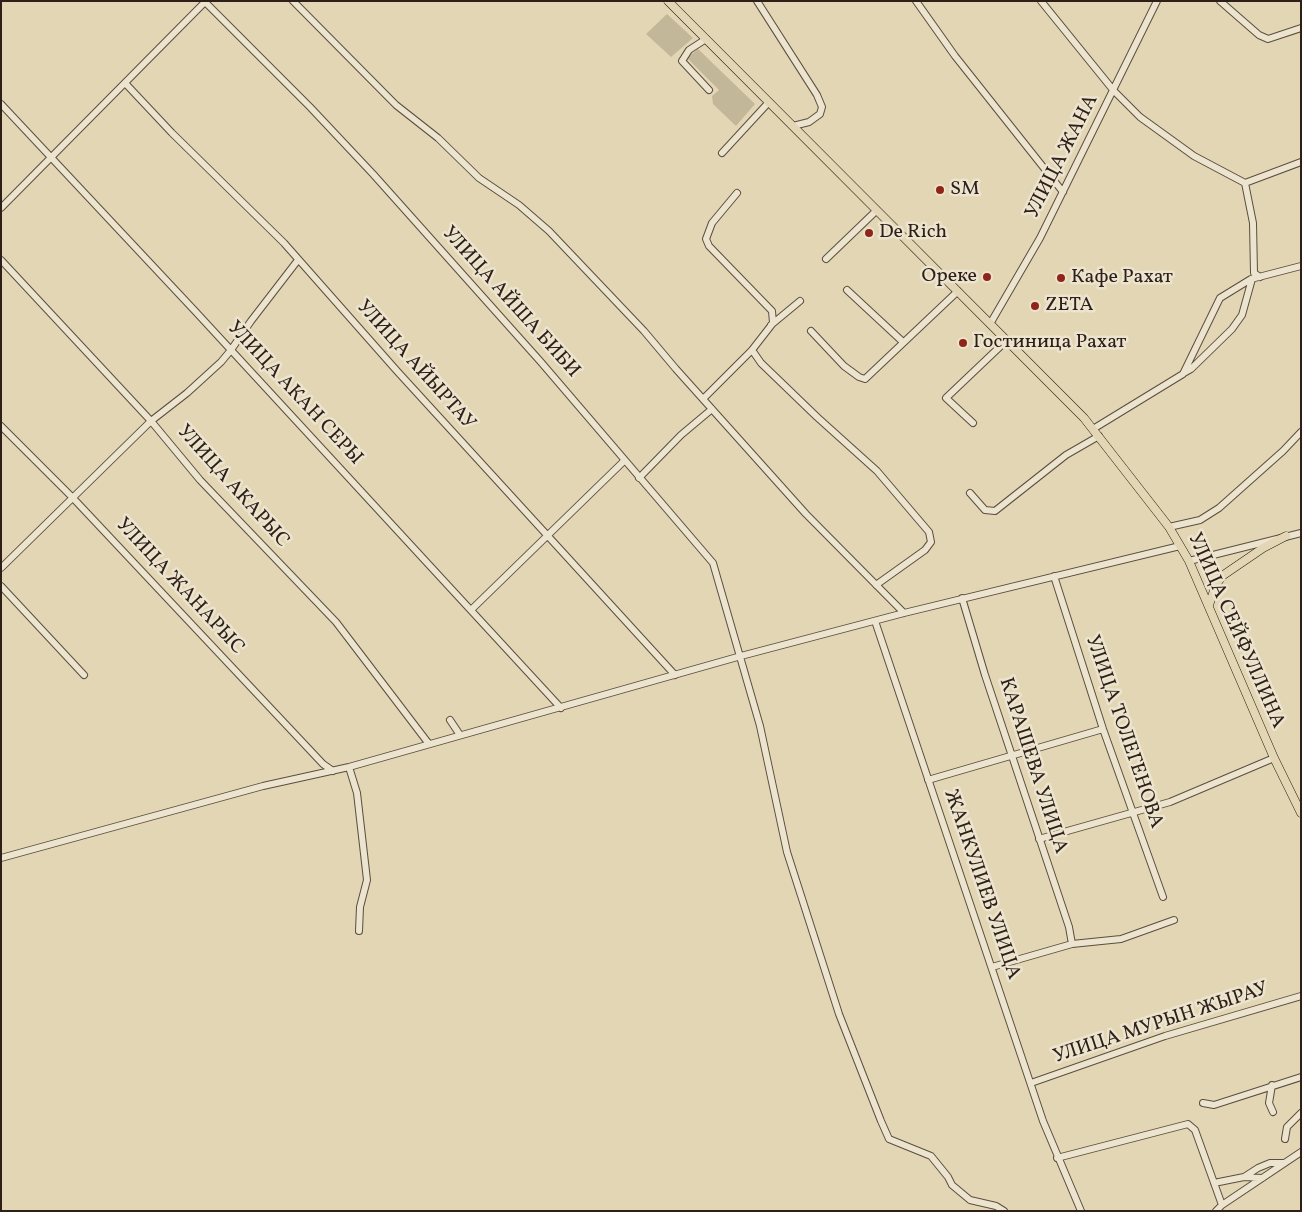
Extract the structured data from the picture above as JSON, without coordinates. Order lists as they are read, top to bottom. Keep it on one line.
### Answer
{"streets":{"main road":["УЛИЦА СЕЙФУЛЛИНА"],"street":["УЛИЦА ЖАНА","УЛИЦА АЙША БИБИ","УЛИЦА АЙЫРТАУ","УЛИЦА АКАН СЕРЫ","УЛИЦА АКАРЫС","УЛИЦА ЖАНАРЫС","УЛИЦА ТОЛЕГЕНОВА","КАРАШЕВА УЛИЦА","ЖАНКУЛИЕВ УЛИЦА","УЛИЦА МУРЫН ЖЫРАУ"]},"crossings":[["УЛИЦА ЖАНА","УЛИЦА СЕЙФУЛЛИНА"],["ЖАНКУЛИЕВ УЛИЦА","УЛИЦА МУРЫН ЖЫРАУ"]],"places":["SM","De Rich","Ореке","Кафе Рахат","ZETA","Гостиница Рахат"]}
